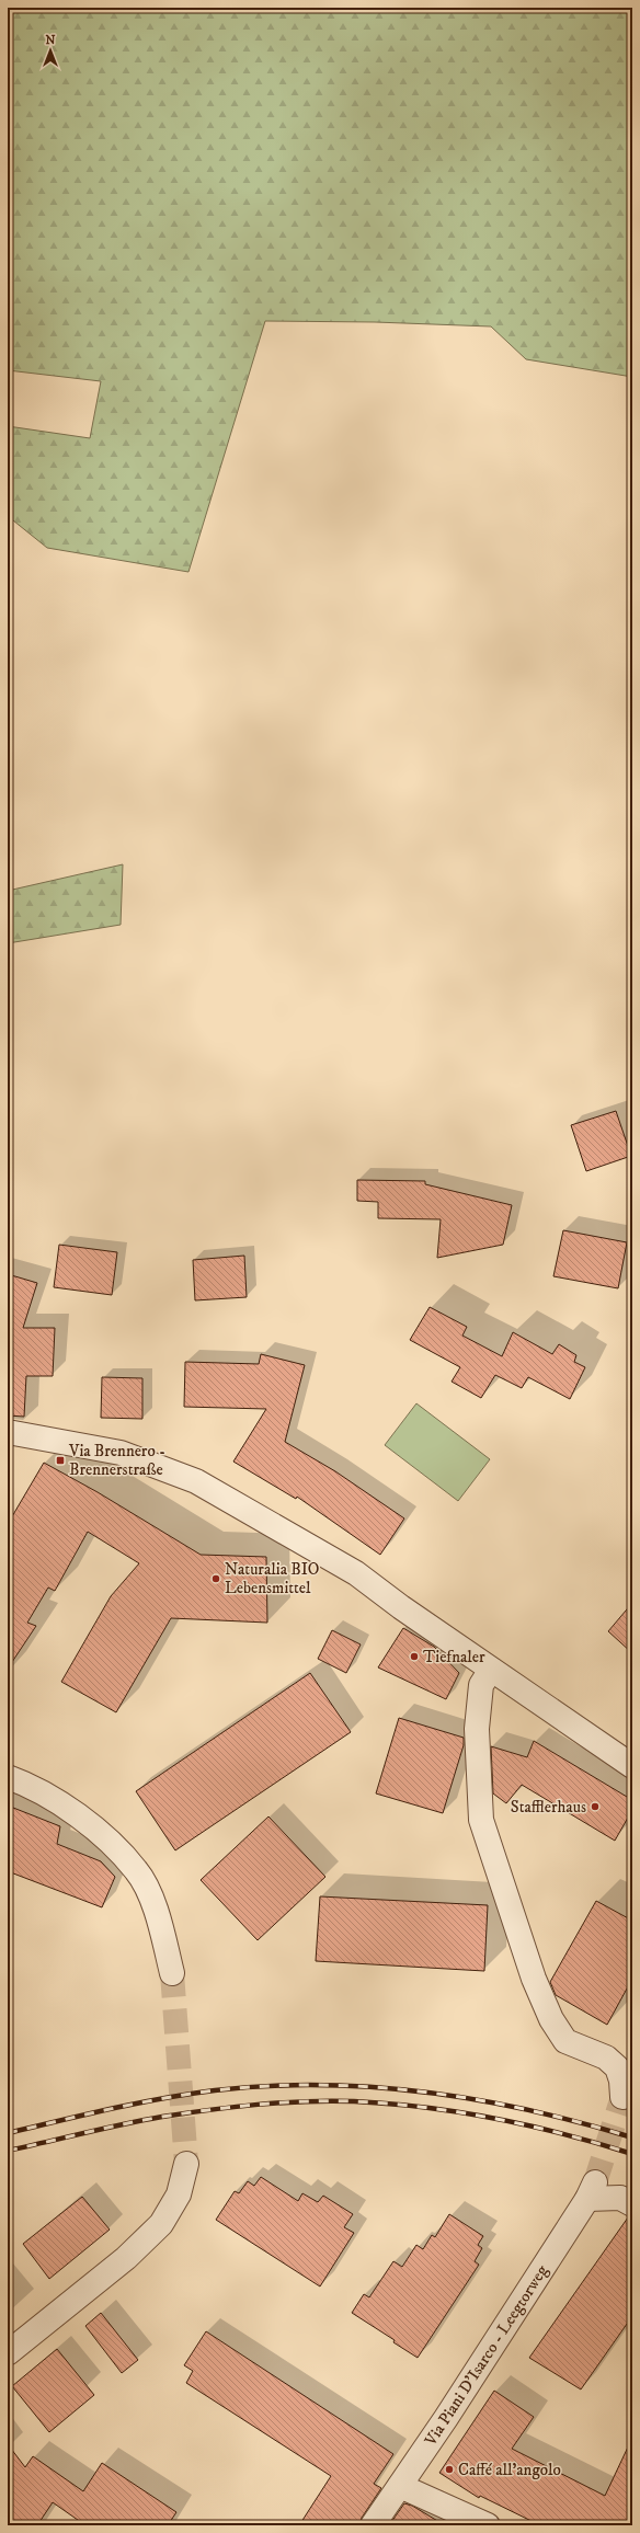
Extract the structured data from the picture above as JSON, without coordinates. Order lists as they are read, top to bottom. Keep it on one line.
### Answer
{"streets":{"street":["Via Piani D'Isarco - Leegtorweg"]},"places":{"transit":["Via Brennero - Brennerstraße"],"other":["Naturalia BIO Lebensmittel","Tiefnaler","Stafflerhaus","Caffé all'angolo"]},"north":"top"}
